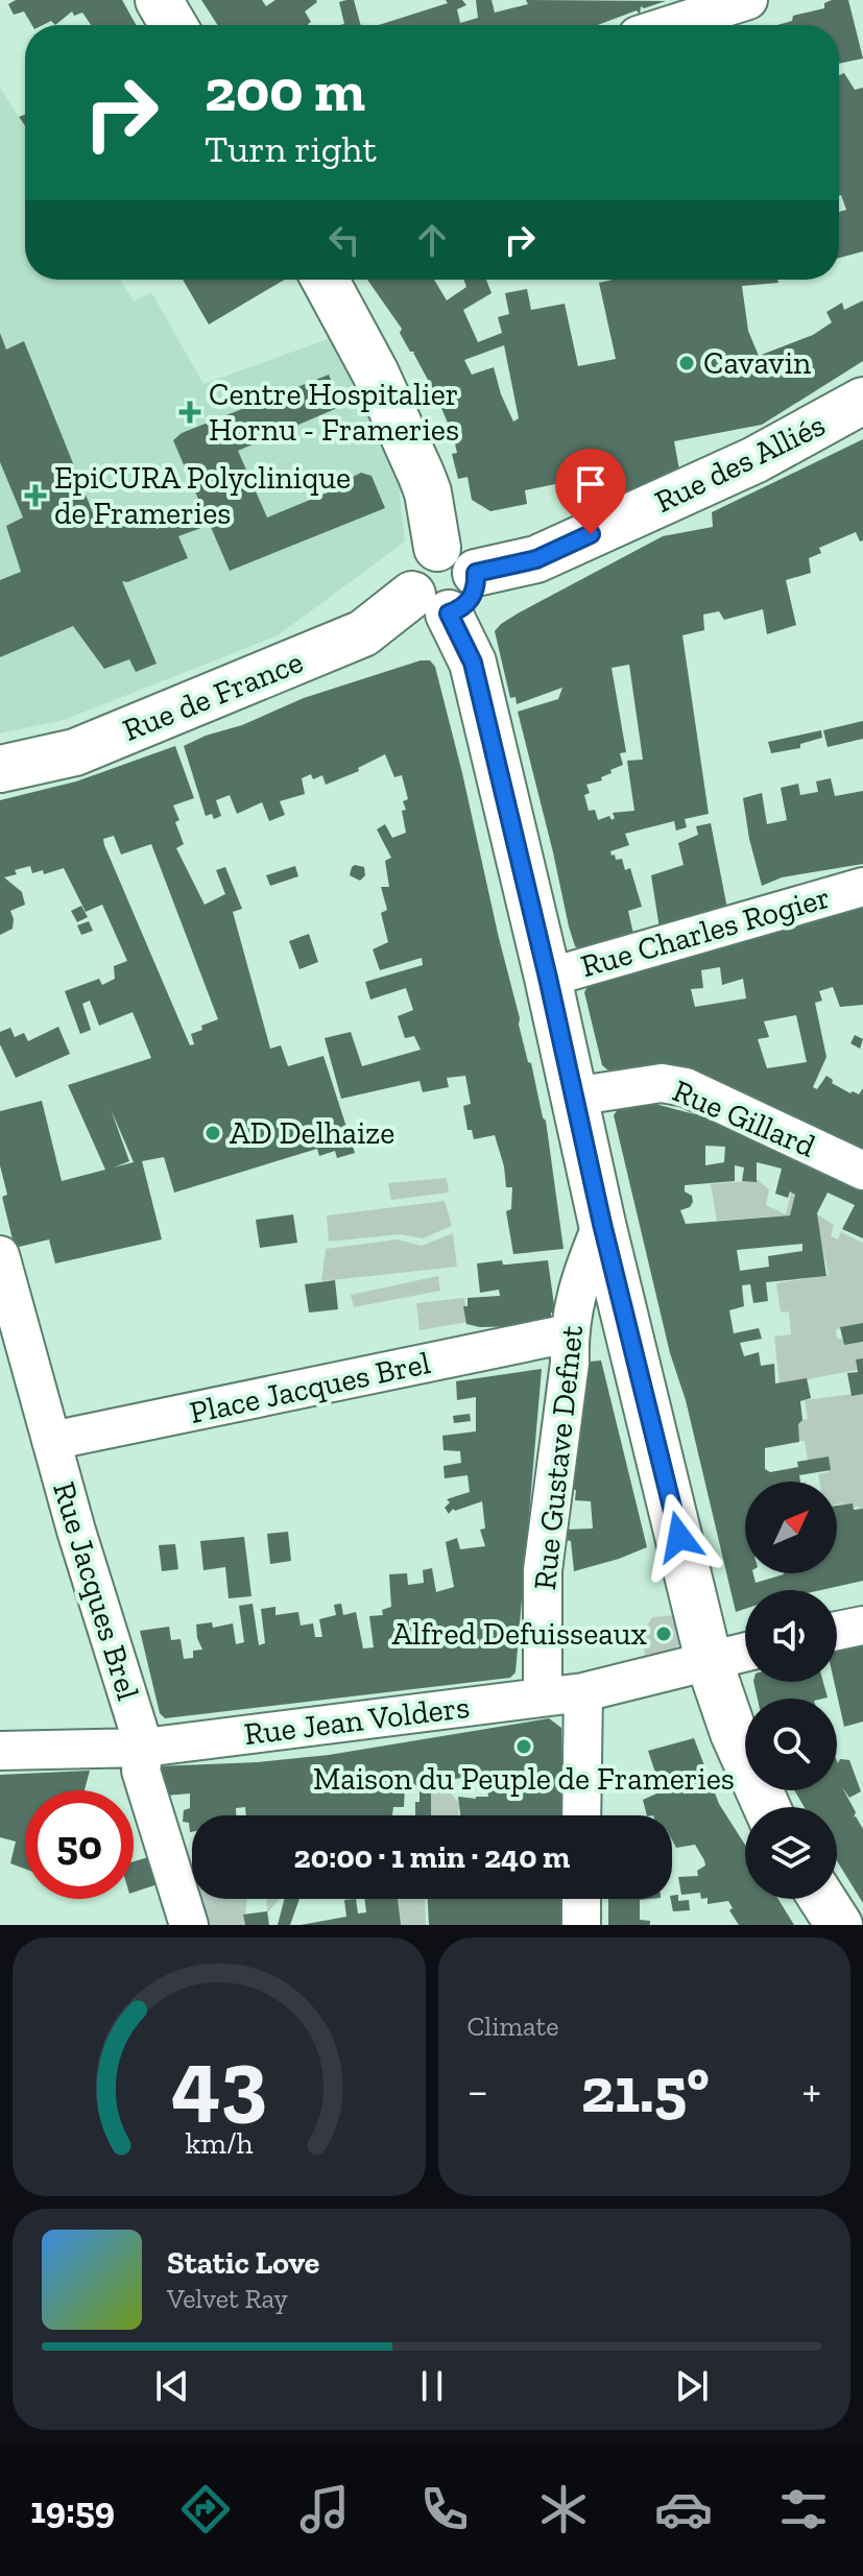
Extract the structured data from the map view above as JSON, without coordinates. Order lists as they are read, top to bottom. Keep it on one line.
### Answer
{"streets":{"main road":["Rue des Alliés","Rue de France"],"street":["Rue Charles Rogier","Rue Gillard","Place Jacques Brel","Rue Gustave Defnet","Rue Jacques Brel","Rue Jean Volders"]},"crossings":[["Rue des Alliés","Rue de France"],["Place Jacques Brel","Rue Gustave Defnet"],["Place Jacques Brel","Rue Jacques Brel"],["Rue Gustave Defnet","Rue Jean Volders"],["Rue Jacques Brel","Rue Jean Volders"]],"places":{"other":["Cavavin","AD Delhaize","Alfred Defuisseaux","Maison du Peuple de Frameries"],"health":["Centre Hospitalier Hornu - Frameries","EpiCURA Polyclinique de Frameries"]},"north":"top right","page":{"turn":["200 m","Turn right"],"limit":"50","trip":"20:00 · 1 min · 240 m","tile":"Climate","heat":["−","21.5°","+"],"song":["Static Love","Velvet Ray"],"tabs":"19:59","gauge":["43","km/h"]}}
